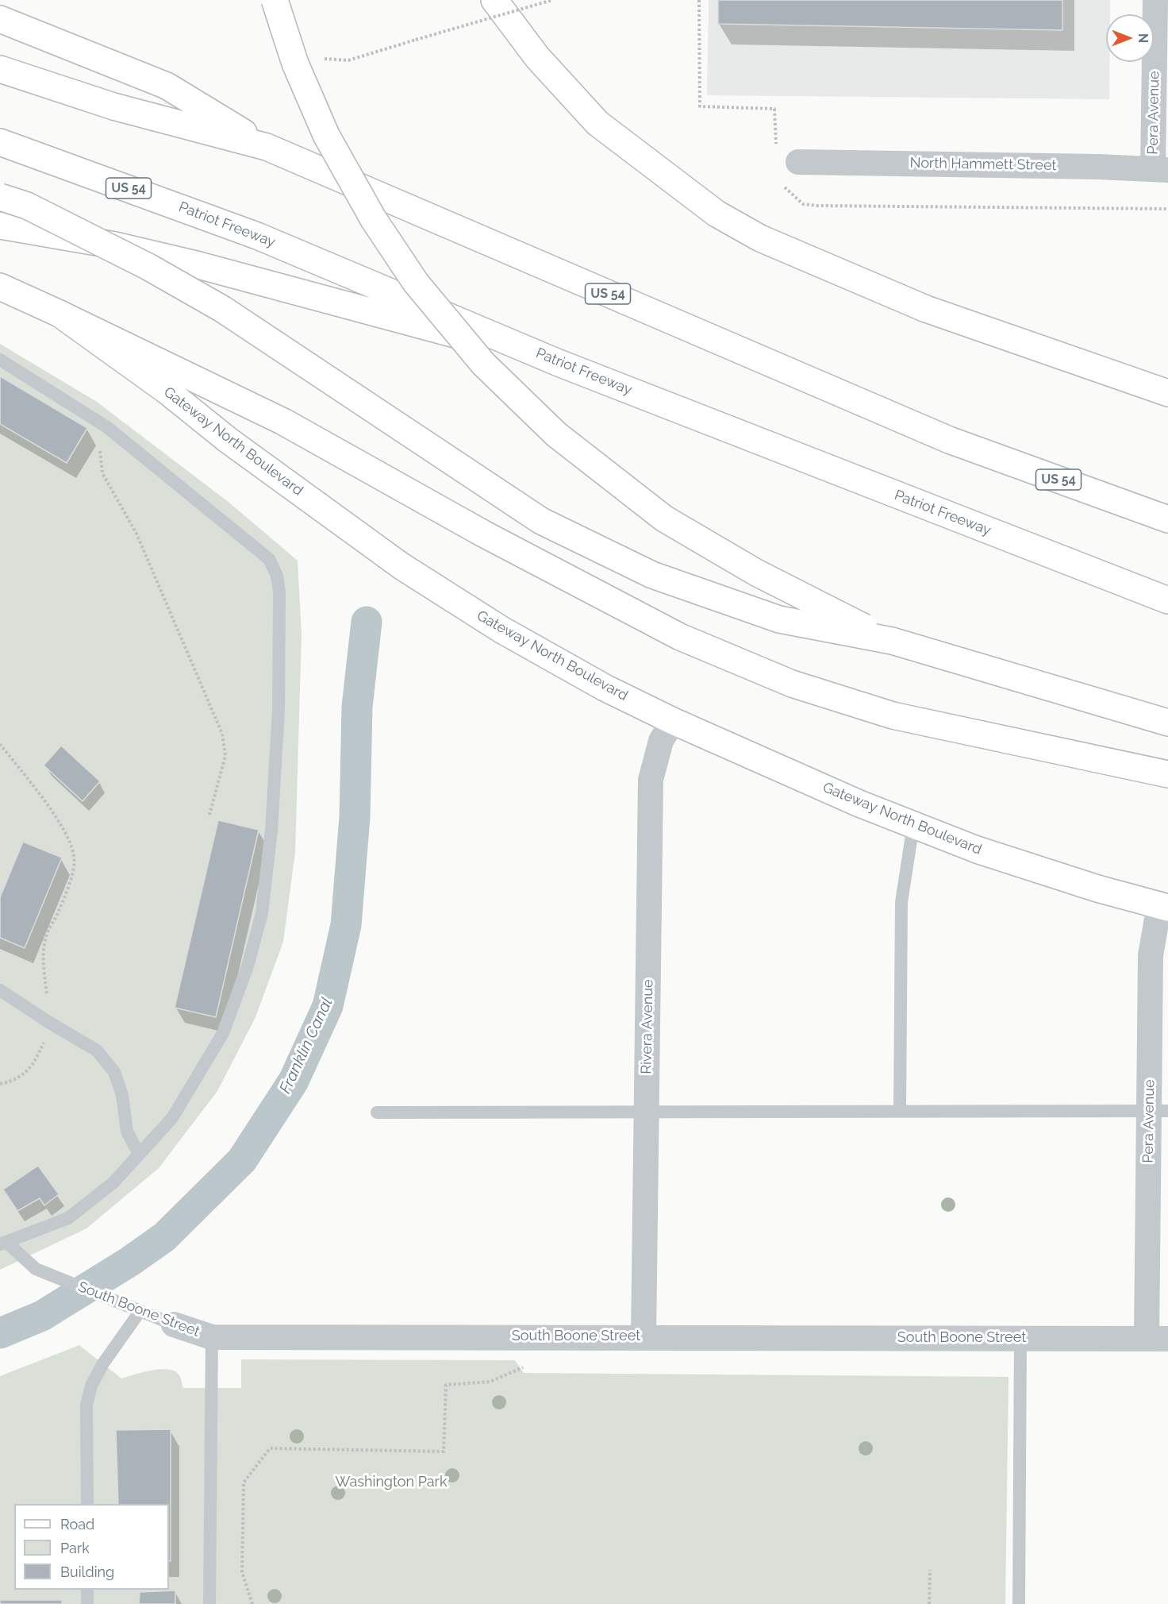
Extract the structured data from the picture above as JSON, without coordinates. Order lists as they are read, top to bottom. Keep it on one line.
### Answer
{"streets":{"main road":["US 54","Patriot Freeway","Gateway North Boulevard"],"street":["Pera Avenue","North Hammett Street","Rivera Avenue","South Boone Street"]},"crossings":[["Pera Avenue","North Hammett Street"],["Pera Avenue","Gateway North Boulevard"],["Pera Avenue","South Boone Street"],["Gateway North Boulevard","Rivera Avenue"],["Rivera Avenue","South Boone Street"]],"water":["Franklin Canal"],"parks":["Washington Park"],"legend":["Road","Park","Building"],"north":"right"}
